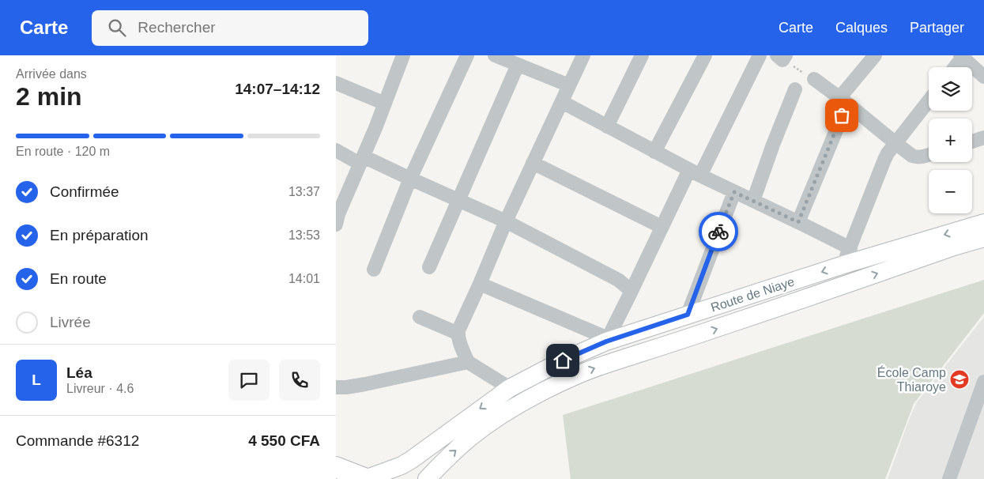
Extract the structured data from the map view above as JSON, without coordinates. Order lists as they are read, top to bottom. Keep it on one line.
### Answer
{"streets":{"main road":["Route de Niaye"]},"places":{"school or university":["École Camp Thiaroye"]},"page":{"header":"Carte","search":"Rechercher","nav":["Carte","Calques","Partager"],"heading":["2 min","Arrivée dans","14:07–14:12"],"panel":["Léa","Livreur · 4.6","Commande #6312","4 550 CFA"],"map_buttons":["+","−"],"bar":"En route · 120 m","list":[["Confirmée","13:37"],["En préparation","13:53"],["En route","14:01"],"Livrée"],"round":"L"}}
